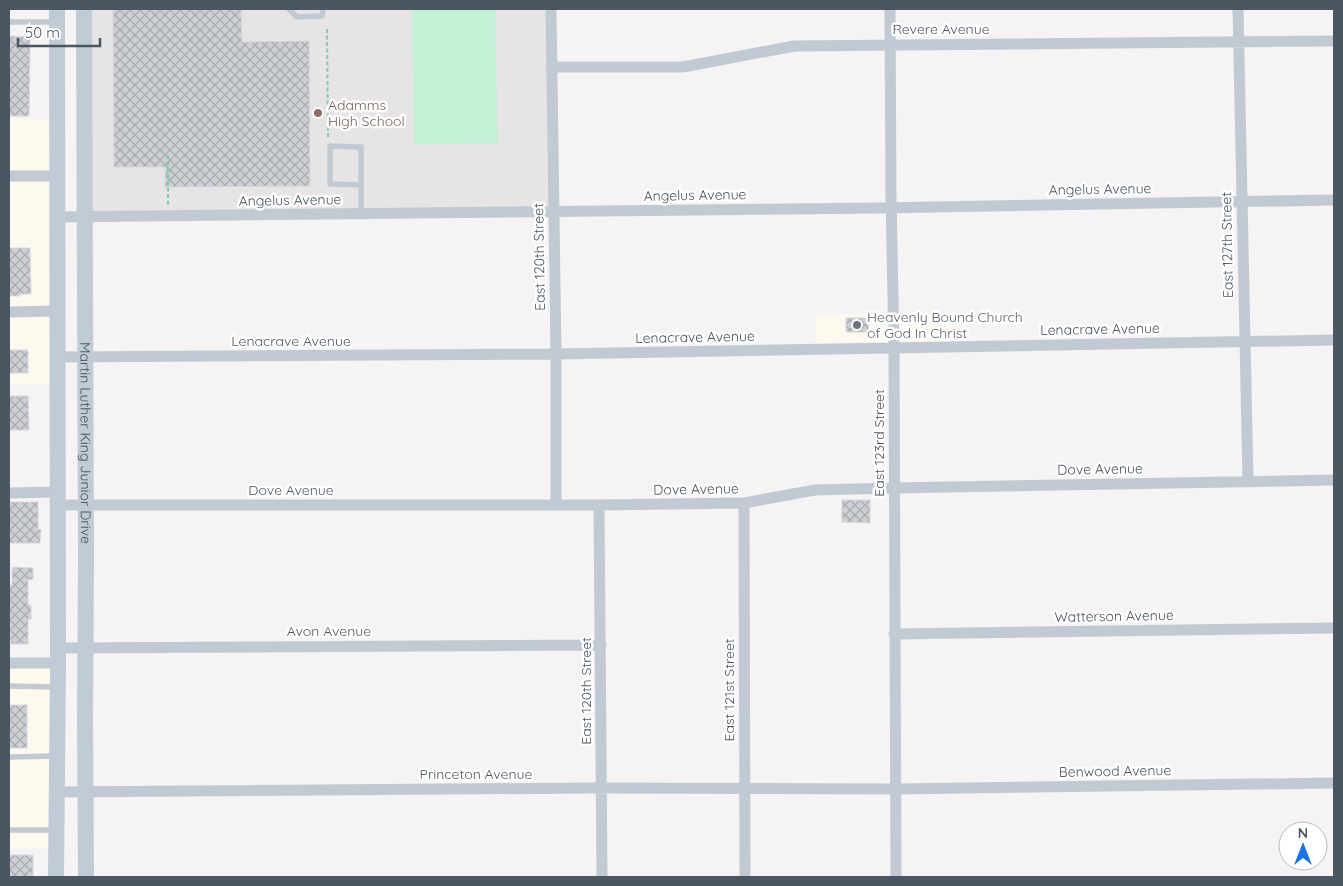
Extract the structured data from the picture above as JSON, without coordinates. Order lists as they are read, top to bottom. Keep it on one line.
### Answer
{"streets":{"main road":["Martin Luther King Junior Drive"],"street":["Revere Avenue","Angelus Avenue","East 127th Street","East 120th Street","Lenacrave Avenue","East 123rd Street","Dove Avenue","Watterson Avenue","Avon Avenue","East 121st Street","Benwood Avenue","Princeton Avenue"]},"crossings":[["Revere Avenue","East 127th Street"],["Revere Avenue","East 120th Street"],["Revere Avenue","East 123rd Street"],["Angelus Avenue","East 127th Street"],["Angelus Avenue","East 120th Street"],["Angelus Avenue","Martin Luther King Junior Drive"],["Angelus Avenue","East 123rd Street"],["East 127th Street","Lenacrave Avenue"],["East 127th Street","Dove Avenue"],["East 120th Street","Lenacrave Avenue"],["East 120th Street","Dove Avenue"],["East 120th Street","Avon Avenue"],["East 120th Street","Princeton Avenue"],["Lenacrave Avenue","Martin Luther King Junior Drive"],["Lenacrave Avenue","East 123rd Street"],["Martin Luther King Junior Drive","Dove Avenue"],["Martin Luther King Junior Drive","Avon Avenue"],["Martin Luther King Junior Drive","Princeton Avenue"],["East 123rd Street","Dove Avenue"],["East 123rd Street","Watterson Avenue"],["East 123rd Street","Benwood Avenue"],["East 123rd Street","Princeton Avenue"],["Dove Avenue","East 121st Street"],["East 121st Street","Princeton Avenue"],["Benwood Avenue","Princeton Avenue"]],"places":["Adamms High School","Heavenly Bound Church of God In Christ"],"scale_bar":"50 m","north":"top"}
